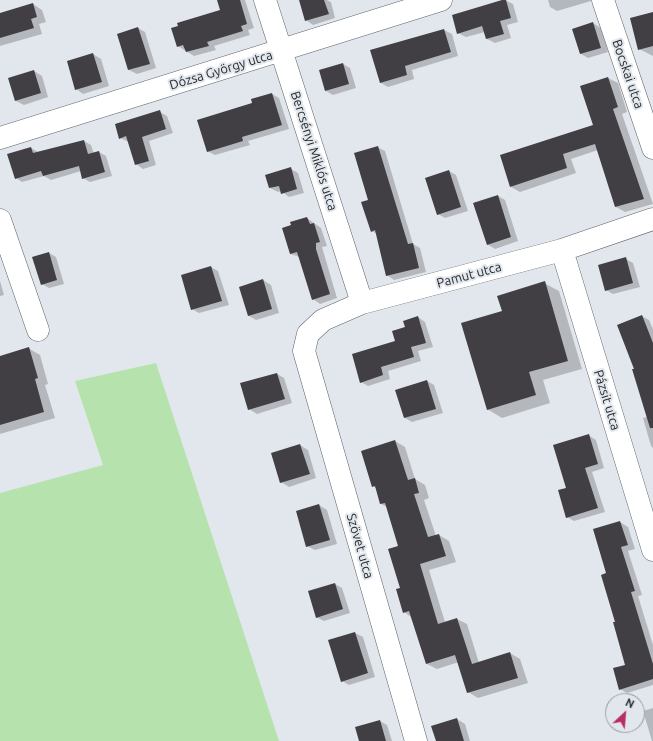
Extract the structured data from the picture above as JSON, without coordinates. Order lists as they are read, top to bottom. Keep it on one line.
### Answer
{"streets":{"street":["Dózsa György utca","Bocskai utca","Bercsényi Miklós utca","Pamut utca","Pázsit utca","Szövet utca"]},"crossings":[["Dózsa György utca","Bercsényi Miklós utca"],["Bercsényi Miklós utca","Pamut utca"],["Pamut utca","Pázsit utca"],["Pamut utca","Szövet utca"]],"north":"top right"}
